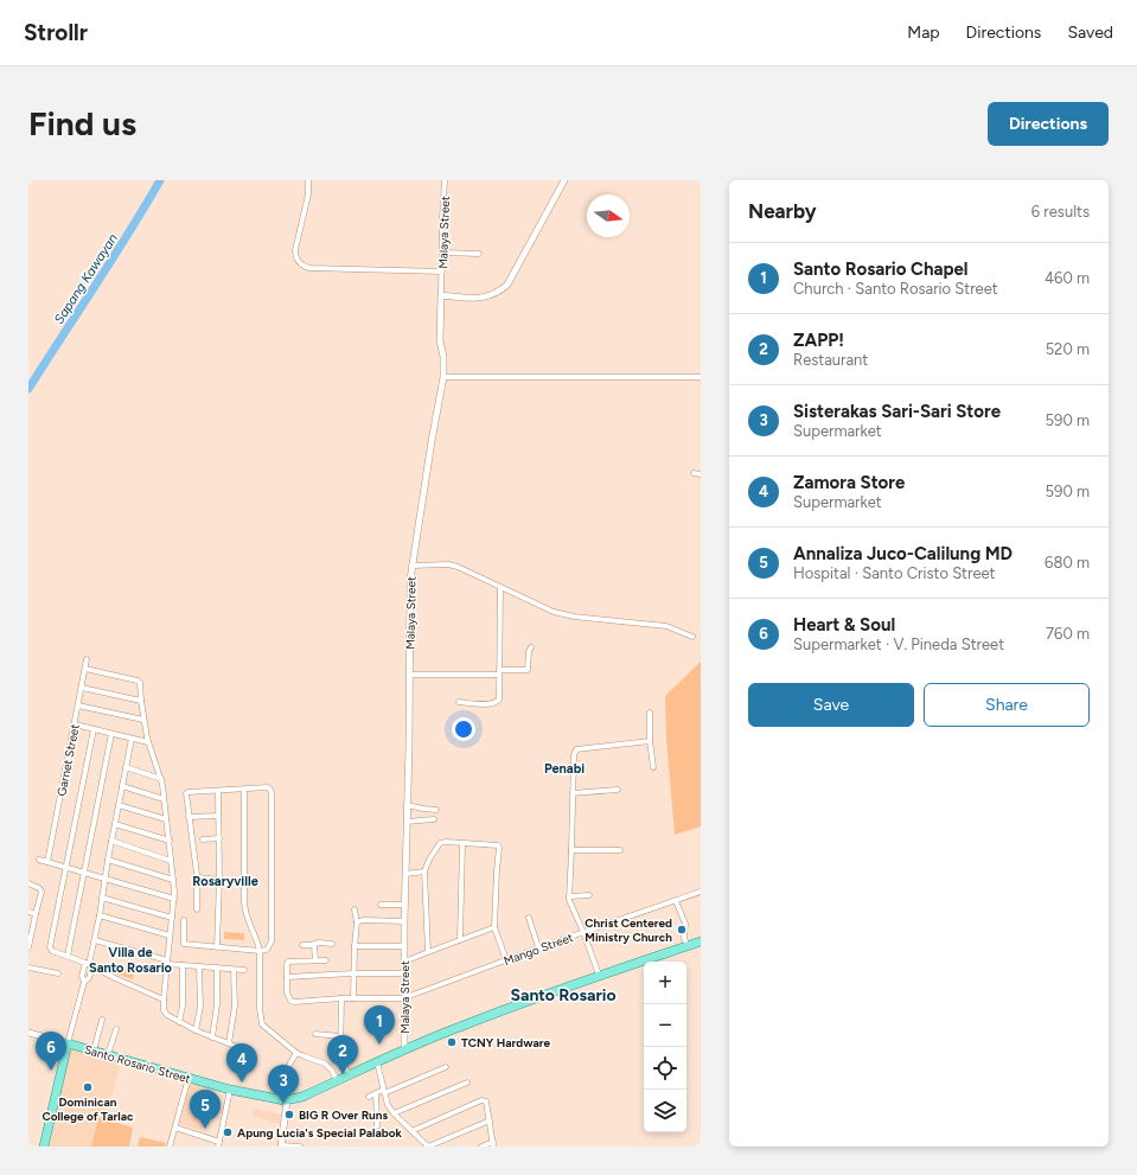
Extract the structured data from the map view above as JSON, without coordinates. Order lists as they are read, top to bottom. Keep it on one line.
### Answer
{"streets":{"main road":["Santo Rosario Street"],"street":["Malaya Street","Garnet Street","Mango Street"]},"crossings":[["Malaya Street","Mango Street"],["Malaya Street","Santo Rosario Street"]],"districts":["Penabi","Rosaryville","Villa de Santo Rosario","Santo Rosario"],"water":["Sapang Kawayan"],"places":["Christ Centered Ministry Church","TCNY Hardware","Dominican College of Tarlac","BIG R Over Runs","Apung Lucia's Special Palabok"],"north":"right","page":{"header":"Strollr","nav":["Map","Directions","Saved"],"buttons":["Directions",["Save","Share"]],"title":"Find us","heading":["Nearby","6 results"],"list":[{"mark":"1","name":"Santo Rosario Chapel","note":"Church · Santo Rosario Street","value":"460 m"},{"mark":"2","name":"ZAPP!","note":"Restaurant","value":"520 m"},{"mark":"3","name":"Sisterakas Sari-Sari Store","note":"Supermarket","value":"590 m"},{"mark":"4","name":"Zamora Store","note":"Supermarket","value":"590 m"},{"mark":"5","name":"Annaliza Juco-Calilung MD","note":"Hospital · Santo Cristo Street","value":"680 m"},{"mark":"6","name":"Heart & Soul","note":"Supermarket · V. Pineda Street","value":"760 m"}],"map_buttons":["+","−"],"pins":["1","6","2","4","3","5"]}}
